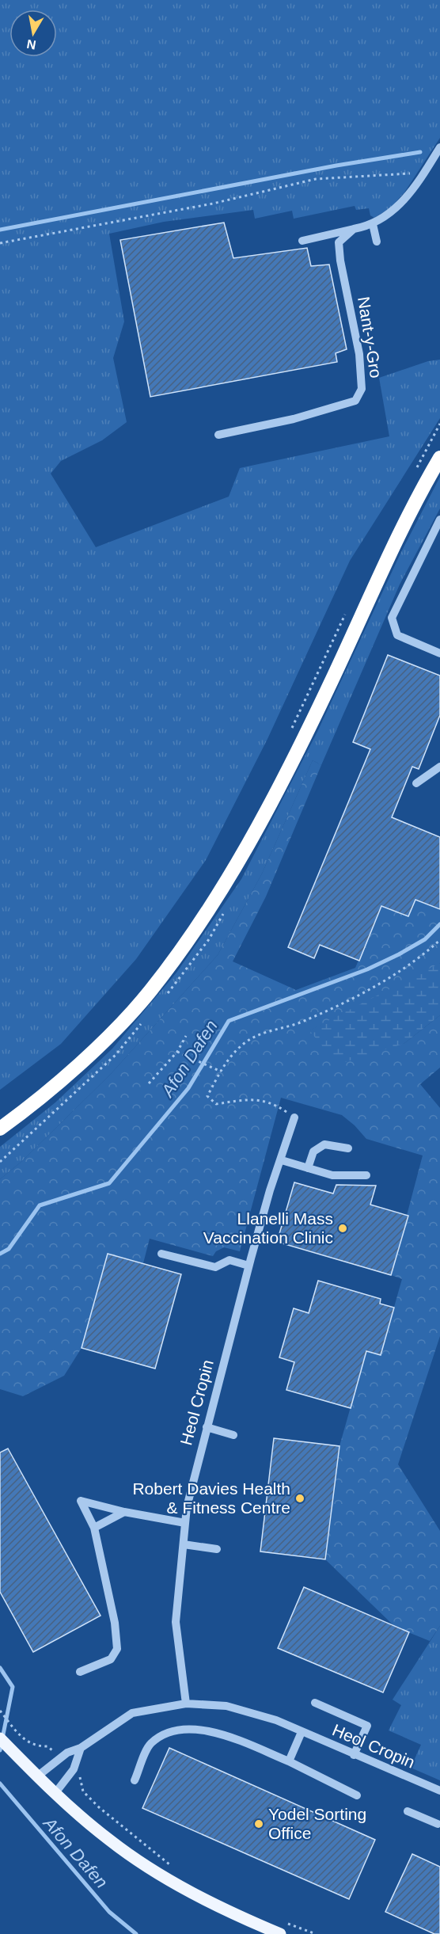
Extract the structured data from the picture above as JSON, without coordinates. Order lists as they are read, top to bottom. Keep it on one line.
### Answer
{"streets":{"street":["Nant-y-Gro","Heol Cropin"]},"water":["Afon Dafen"],"places":["Llanelli Mass Vaccination Clinic","Robert Davies Health & Fitness Centre","Yodel Sorting Office"],"north":"bottom"}
